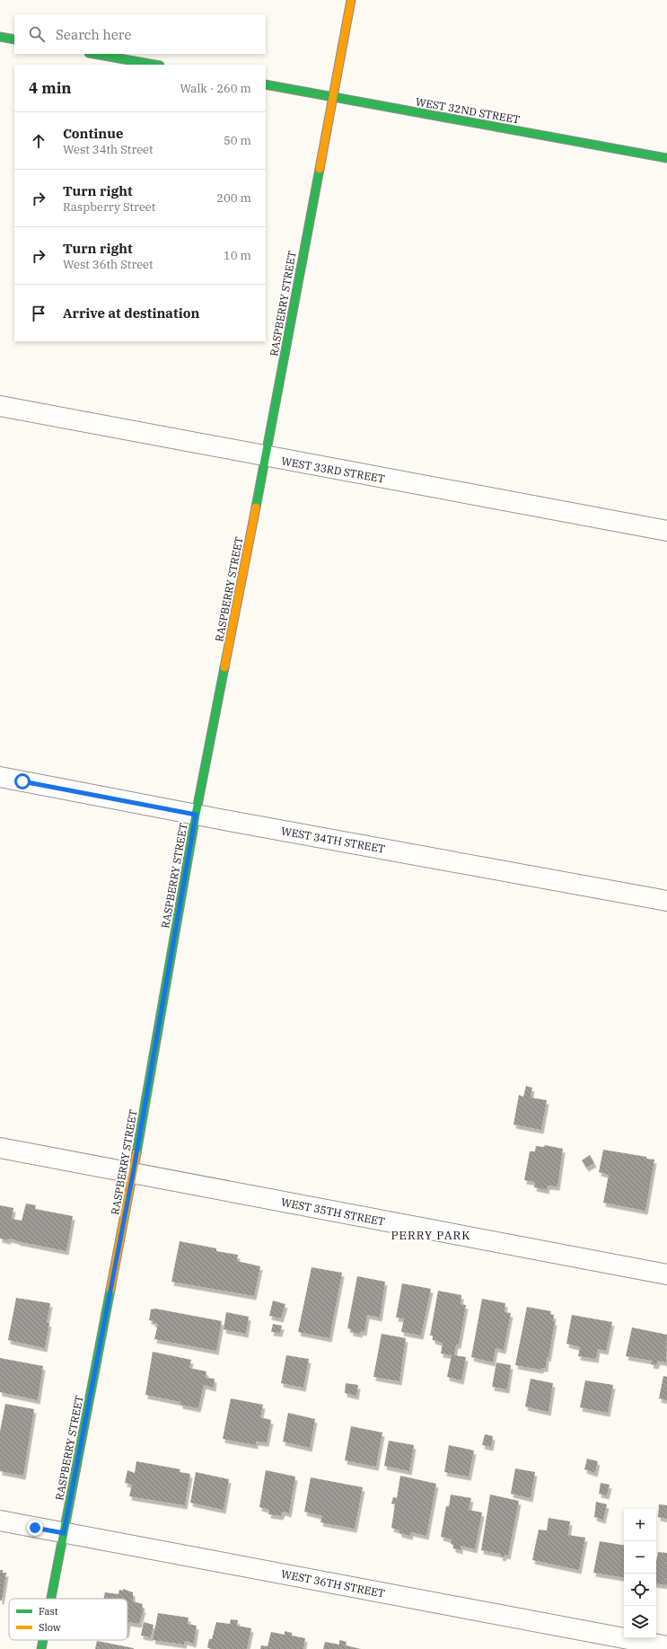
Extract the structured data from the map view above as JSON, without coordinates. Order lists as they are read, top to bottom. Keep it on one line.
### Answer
{"streets":{"street":["WEST 32ND STREET","RASPBERRY STREET","WEST 33RD STREET","WEST 34TH STREET","WEST 35TH STREET","WEST 36TH STREET"]},"crossings":[["WEST 32ND STREET","RASPBERRY STREET"],["RASPBERRY STREET","WEST 33RD STREET"],["RASPBERRY STREET","WEST 34TH STREET"],["RASPBERRY STREET","WEST 35TH STREET"],["RASPBERRY STREET","WEST 36TH STREET"]],"districts":["PERRY PARK"],"legend":["Fast","Slow"],"page":{"search":"Search here","heading":["4 min","Walk · 260 m"],"list":[["Continue","West 34th Street","50 m"],["Turn right","Raspberry Street","200 m"],["Turn right","West 36th Street","10 m"],"Arrive at destination"],"map_buttons":["+","−"]}}
